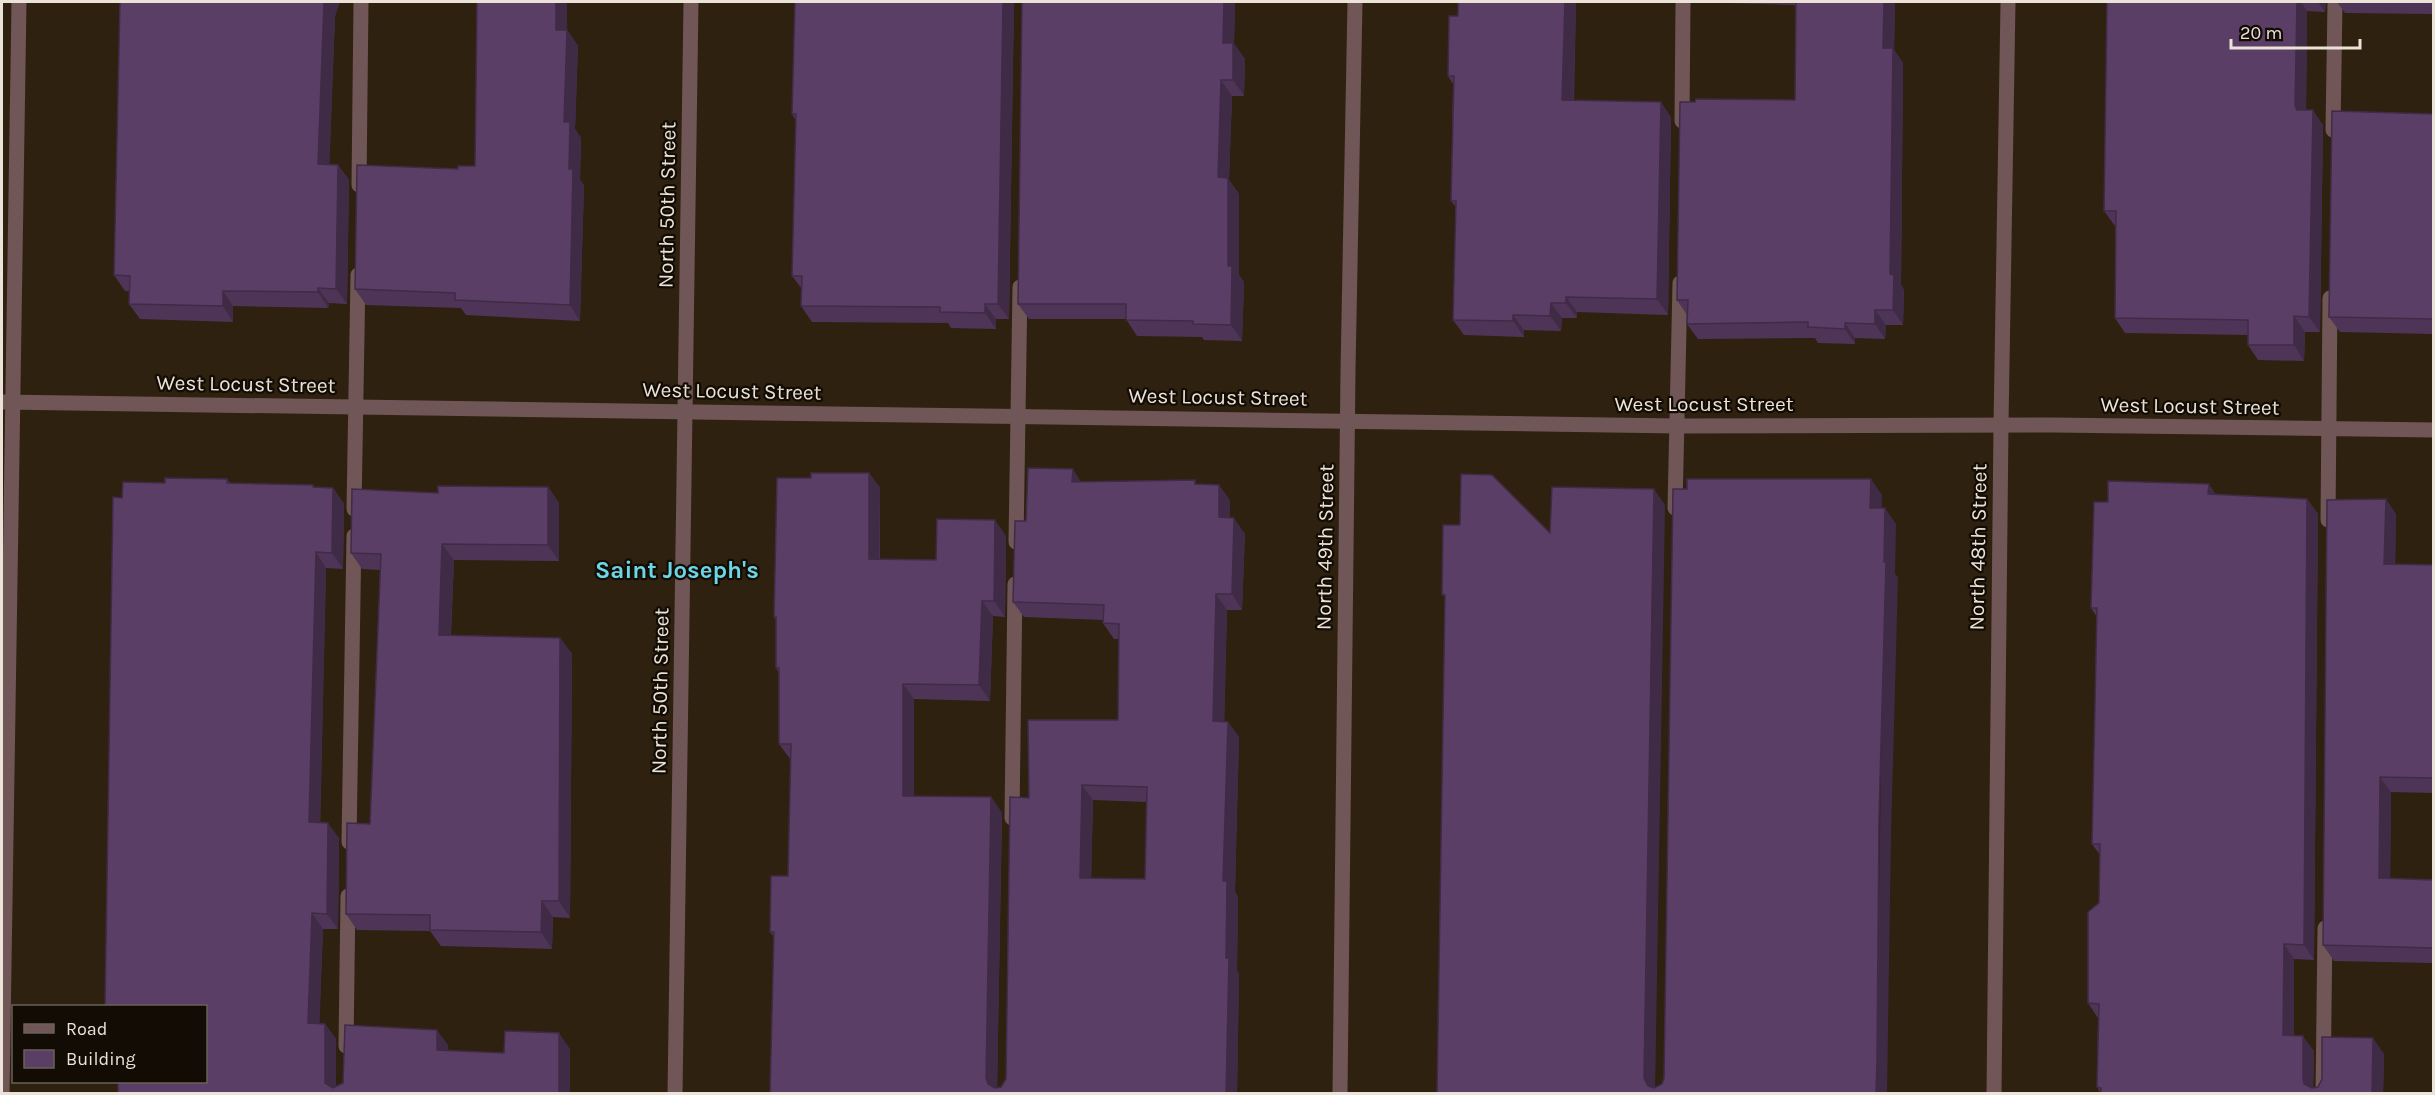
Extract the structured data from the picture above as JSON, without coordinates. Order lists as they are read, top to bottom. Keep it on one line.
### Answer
{"streets":{"street":["North 50th Street","West Locust Street","North 49th Street","North 48th Street"]},"crossings":[["North 50th Street","West Locust Street"],["West Locust Street","North 49th Street"],["West Locust Street","North 48th Street"]],"districts":["Saint Joseph's"],"legend":["Road","Building"],"scale_bar":"20 m"}
